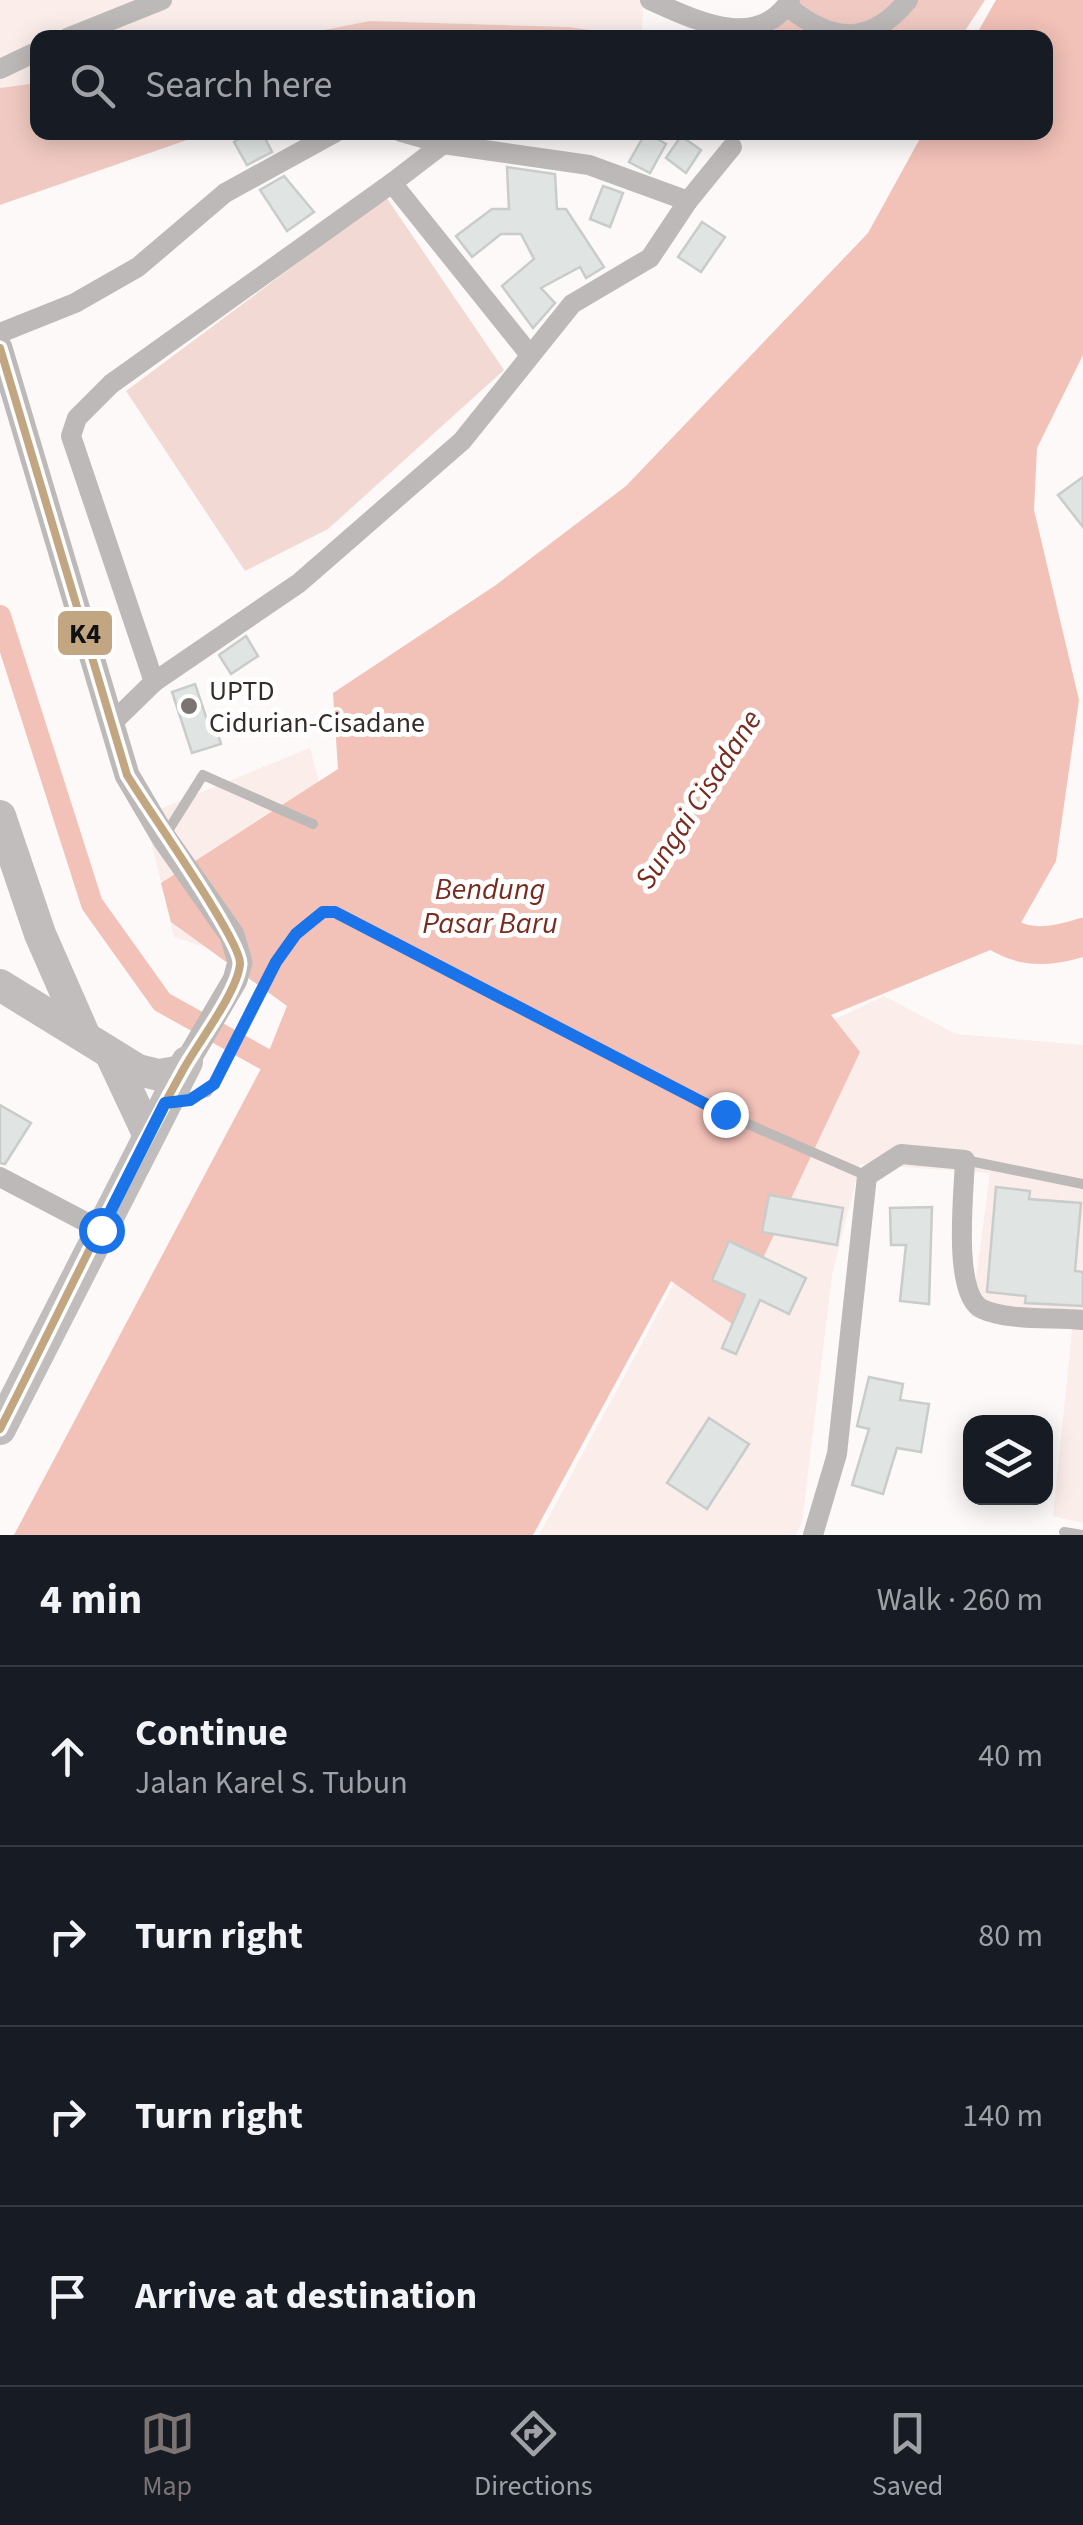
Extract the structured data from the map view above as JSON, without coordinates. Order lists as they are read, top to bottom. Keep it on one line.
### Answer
{"water":["Sungai Cisadane","Bendung Pasar Baru"],"places":["UPTD Cidurian-Cisadane"],"lines":["transit line K4"],"page":{"search":"Search here","heading":["4 min","Walk · 260 m"],"list":[["Continue","Jalan Karel S. Tubun","40 m"],["Turn right","80 m"],["Turn right","140 m"],"Arrive at destination"],"nav":["Map","Directions","Saved"]}}
